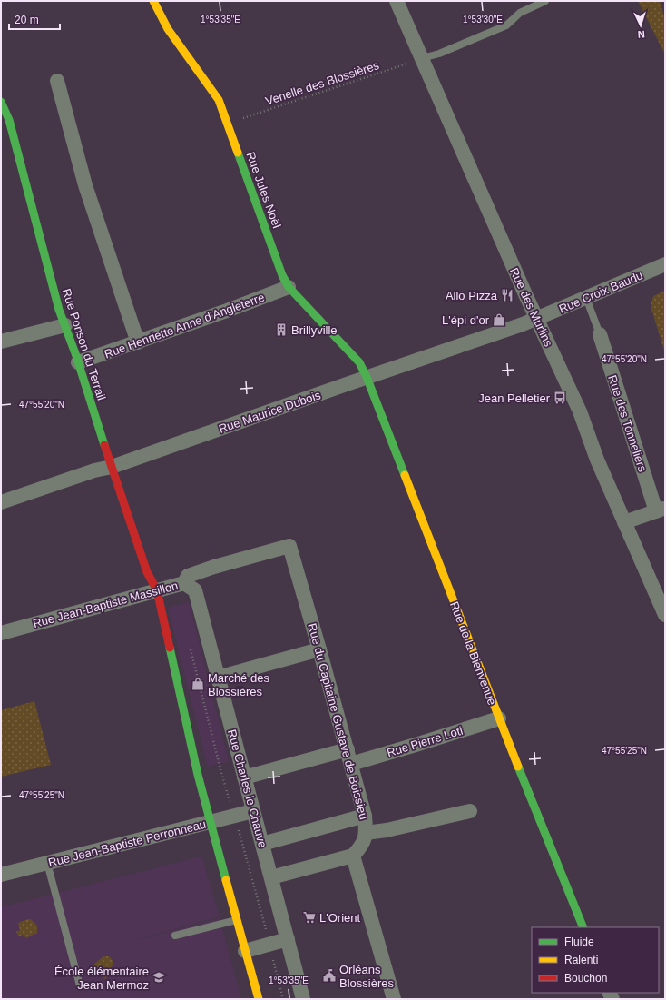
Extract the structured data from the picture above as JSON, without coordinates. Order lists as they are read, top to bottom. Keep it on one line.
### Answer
{"streets":{"street":["Rue Jules Noël","Rue Croix Baudu","Rue des Murlins","Rue Henriette Anne d'Angleterre","Rue Ponson du Terrail","Rue Maurice Dubois","Rue des Tonneliers","Rue Jean-Baptiste Massillon","Rue de la Bienvenue","Rue du Capitaine Gustave de Boissieu","Rue Pierre Loti","Rue Charles le Chauve","Rue Jean-Baptiste Perronneau"],"path":["Venelle des Blossières"]},"crossings":[["Venelle des Blossières","Rue Jules Noël"],["Venelle des Blossières","Rue des Murlins"],["Rue Jules Noël","Rue Henriette Anne d'Angleterre"],["Rue Jules Noël","Rue Maurice Dubois"],["Rue Jules Noël","Rue de la Bienvenue"],["Rue Croix Baudu","Rue des Murlins"],["Rue Croix Baudu","Rue Maurice Dubois"],["Rue des Murlins","Rue Maurice Dubois"],["Rue des Murlins","Rue des Tonneliers"],["Rue Henriette Anne d'Angleterre","Rue Ponson du Terrail"],["Rue Ponson du Terrail","Rue Maurice Dubois"],["Rue Ponson du Terrail","Rue Jean-Baptiste Massillon"],["Rue Maurice Dubois","Rue de la Bienvenue"],["Rue Jean-Baptiste Massillon","Rue du Capitaine Gustave de Boissieu"],["Rue Jean-Baptiste Massillon","Rue Charles le Chauve"],["Rue de la Bienvenue","Rue Pierre Loti"],["Rue du Capitaine Gustave de Boissieu","Rue Pierre Loti"],["Rue Pierre Loti","Rue Charles le Chauve"],["Rue Charles le Chauve","Rue Jean-Baptiste Perronneau"]],"places":{"restaurant":["Allo Pizza"],"shop":["L'épi d'or","Marché des Blossières"],"building":["Brillyville"],"bus stop":["Jean Pelletier"],"supermarket":["L'Orient"],"public building":["Orléans Blossières"],"school or university":["École élémentaire Jean Mermoz"]},"legend":["Fluide","Ralenti","Bouchon"],"scale_bar":"20 m","north":"bottom","coordinates":["1°53'35\"E","1°53'30\"E","47°55'20\"N","47°55'25\"N"]}
